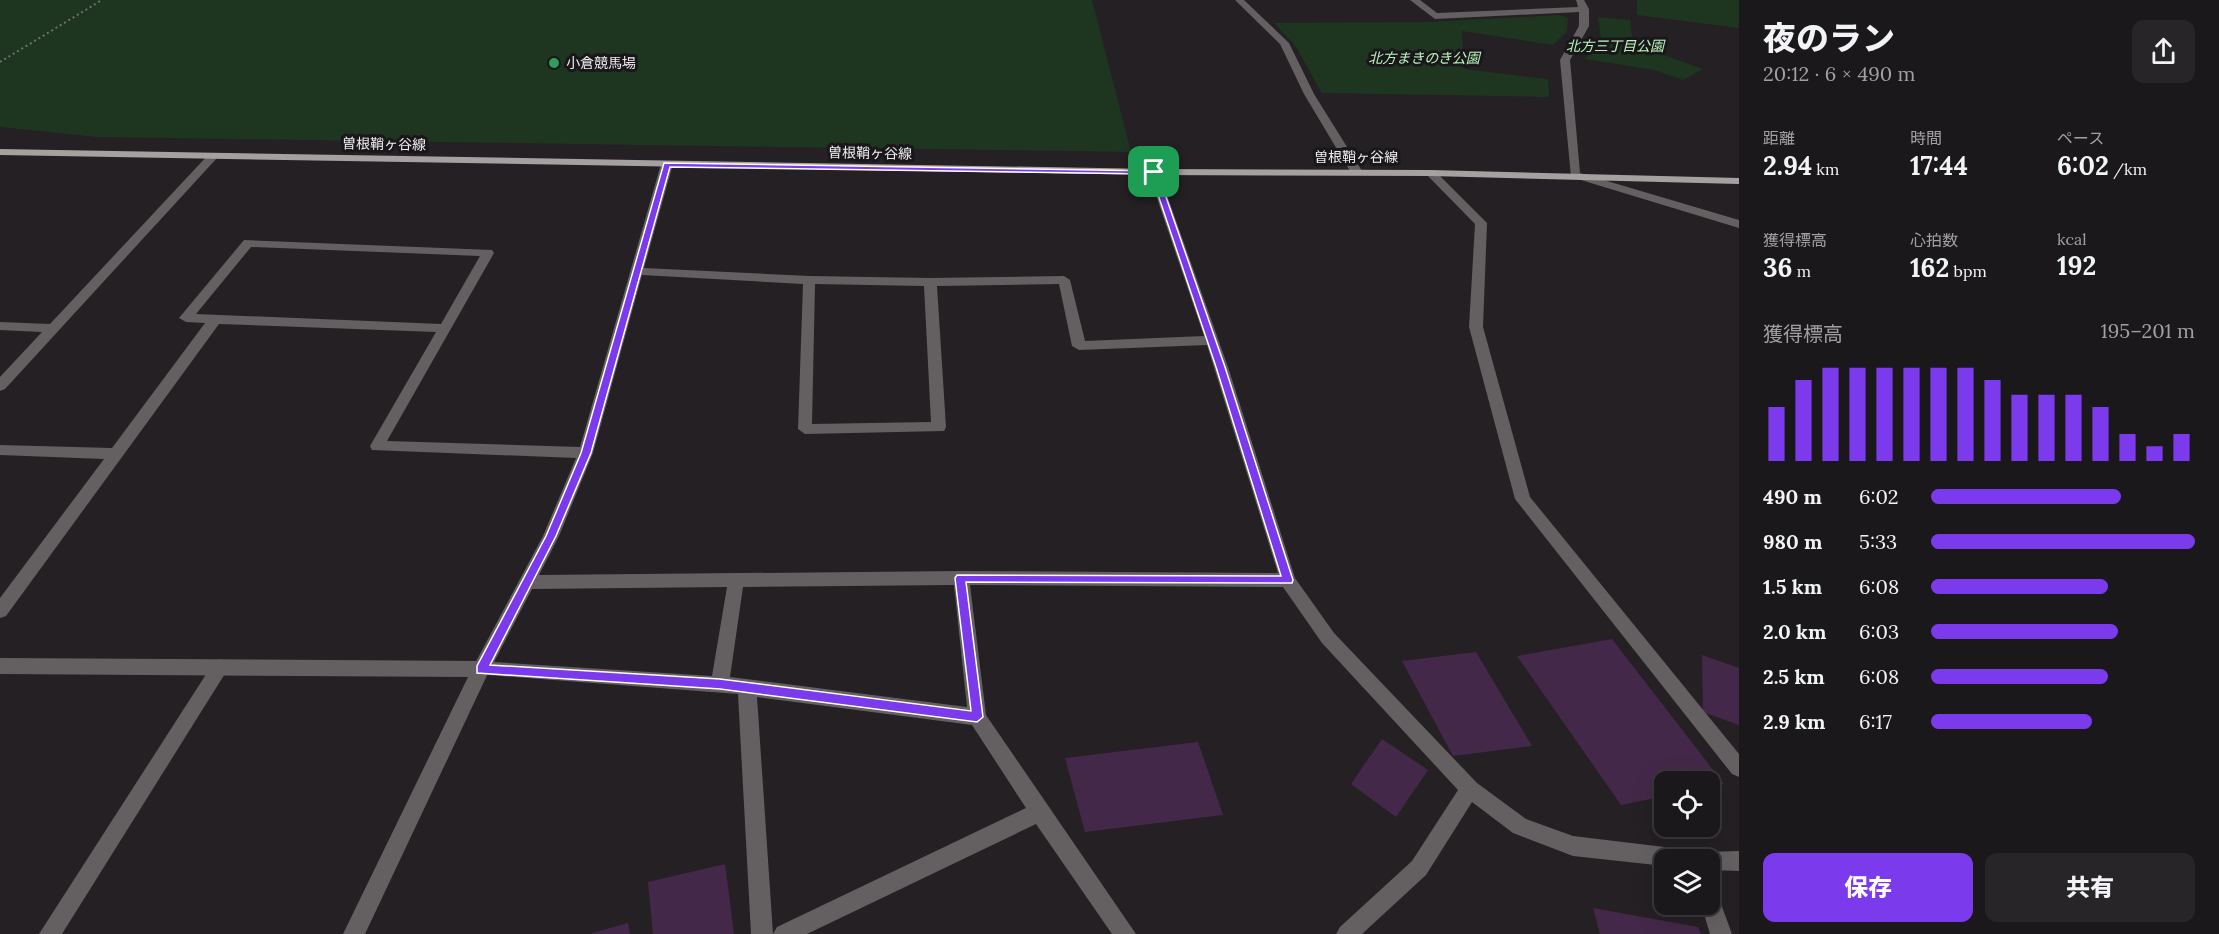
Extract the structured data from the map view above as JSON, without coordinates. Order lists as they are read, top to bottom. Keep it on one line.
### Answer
{"streets":{"main road":["曽根鞘ヶ谷線"]},"parks":["北方三丁目公園","北方まきのき公園"],"places":["小倉競馬場"],"page":{"heading":["夜のラン","20:12 · 6 × 490 m"],"stats":[["距離","2.94 km"],["時間","17:44"],["ペース","6:02 /km"],["獲得標高","36 m"],["心拍数","162 bpm"],["kcal","192"]],"chart":["獲得標高","195–201 m"],"list":[{"name":"490 m","note":"6:02"},{"name":"980 m","note":"5:33"},{"name":"1.5 km","note":"6:08"},{"name":"2.0 km","note":"6:03"},{"name":"2.5 km","note":"6:08"},{"name":"2.9 km","note":"6:17"}],"buttons":["保存","共有"]}}
